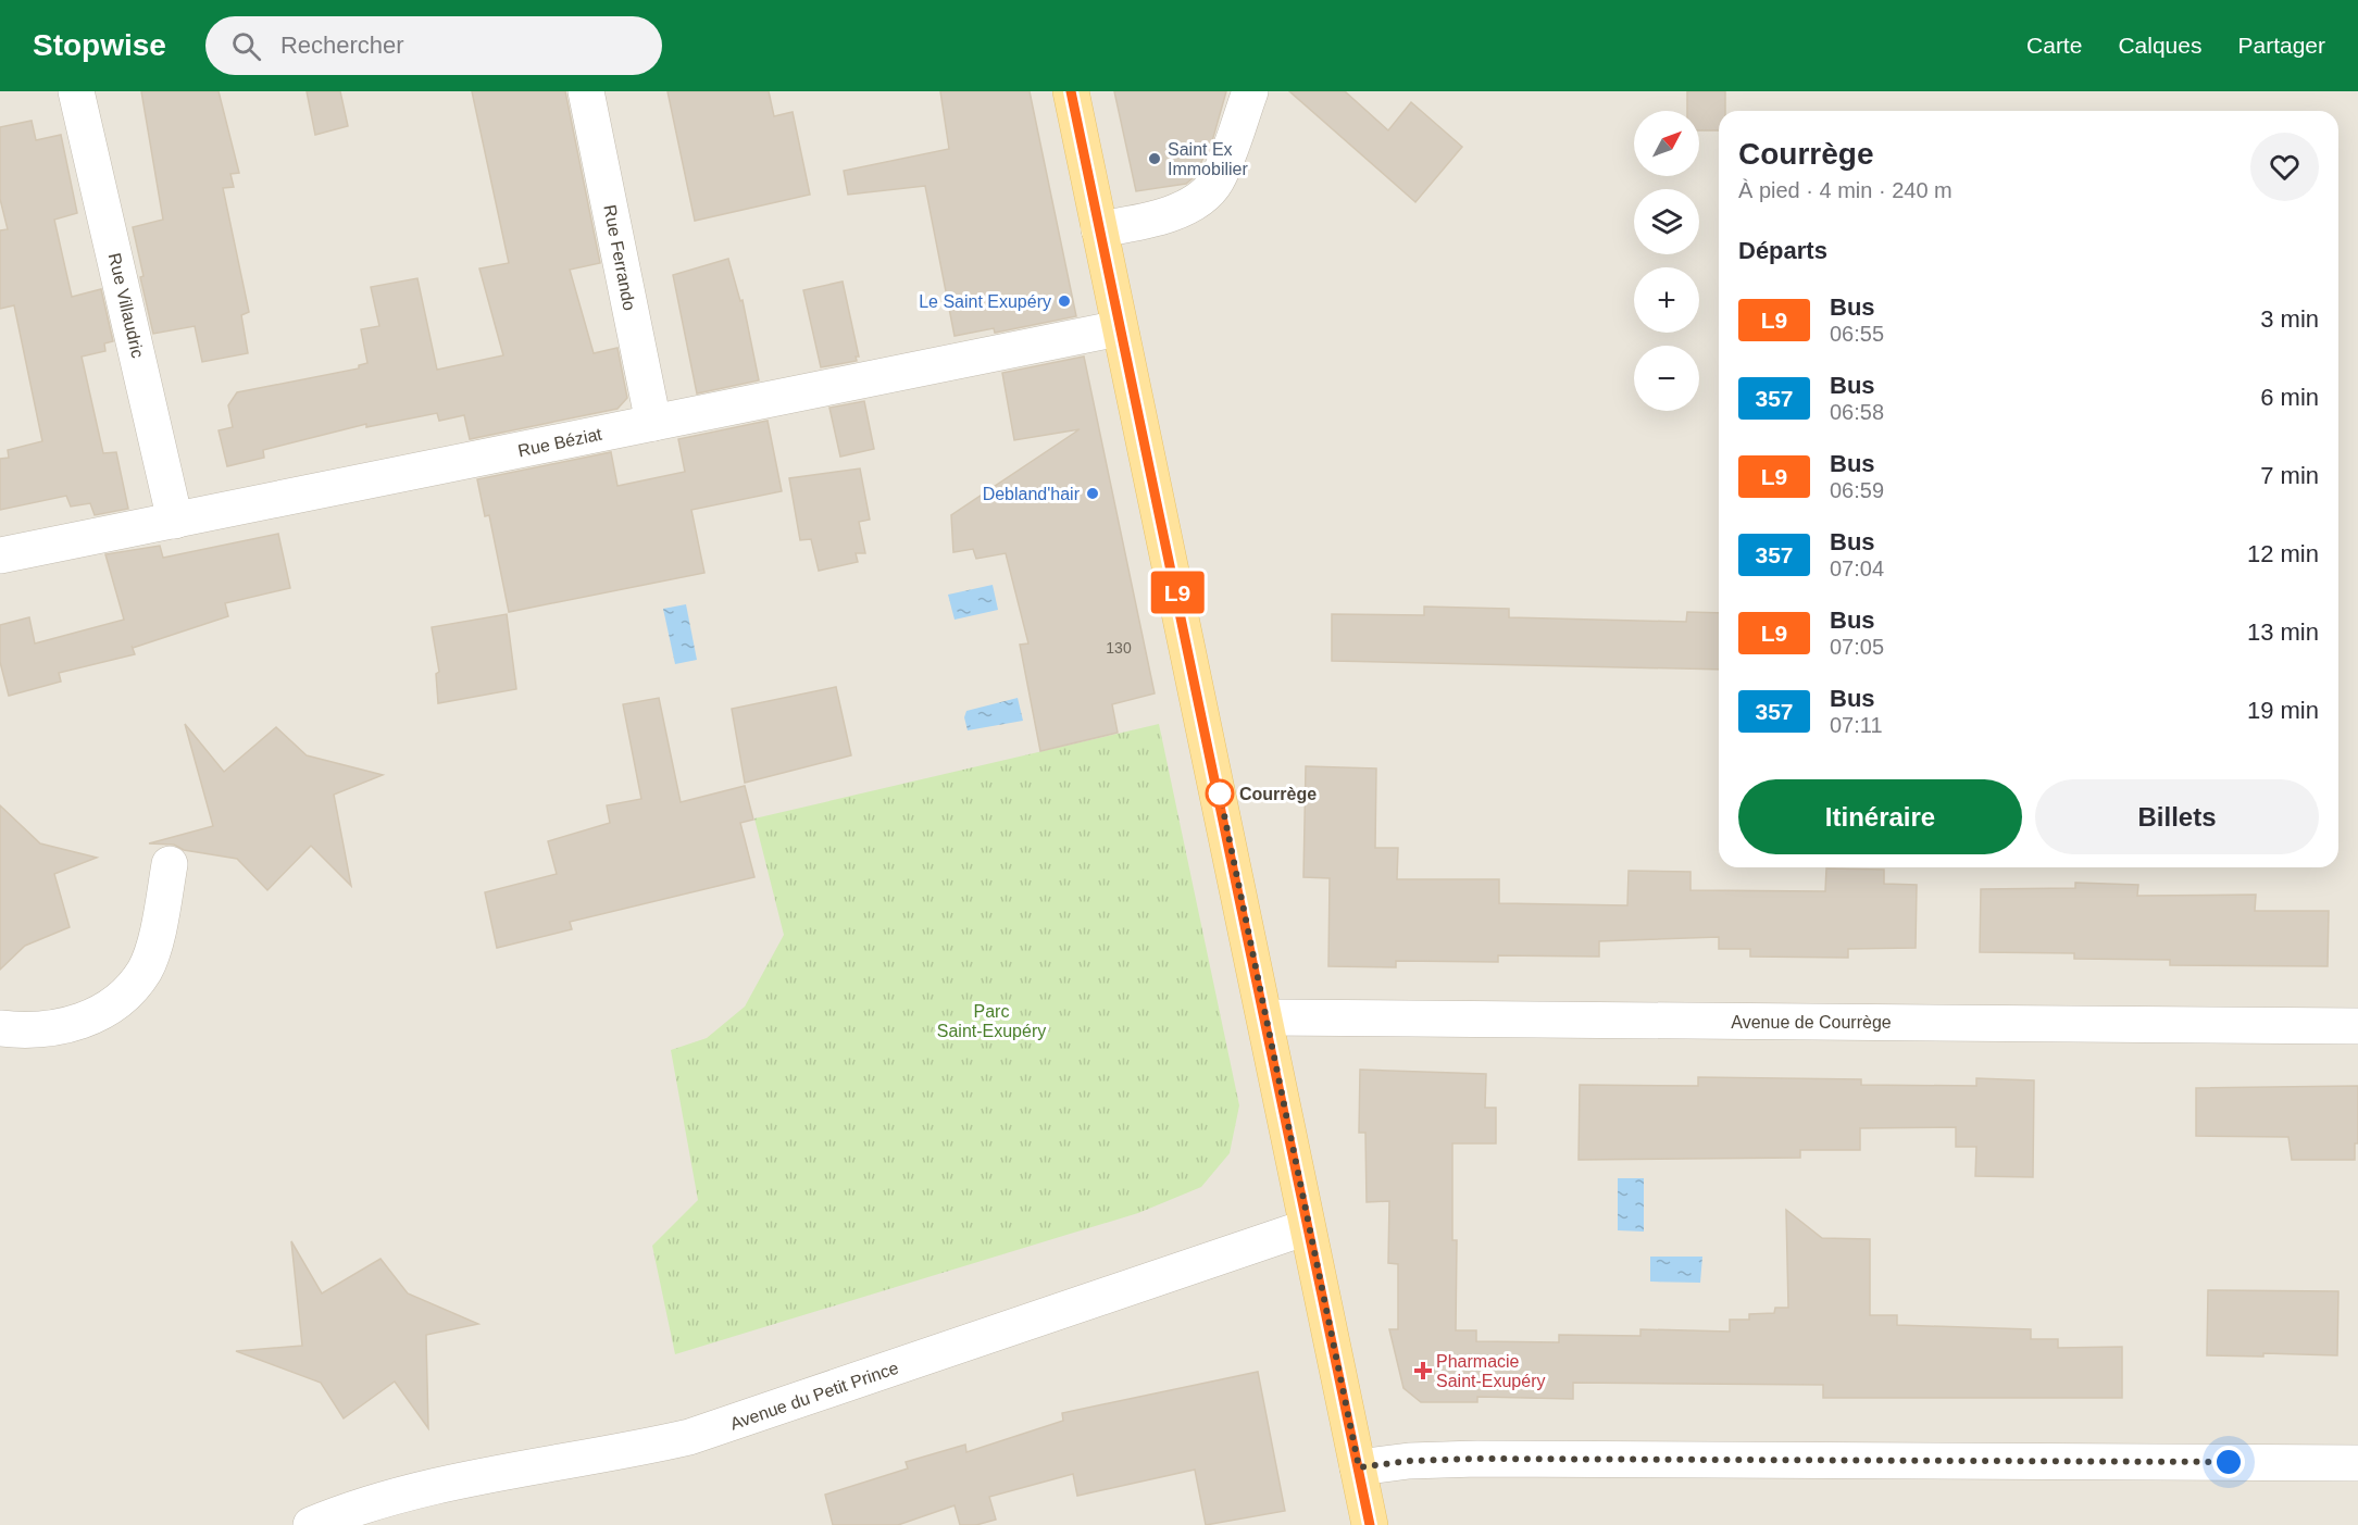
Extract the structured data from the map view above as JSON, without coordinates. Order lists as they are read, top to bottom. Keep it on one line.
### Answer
{"streets":{"street":["Rue Ferrando","Rue Villaudric","Rue Béziat","Avenue de Courrège","Avenue du Petit Prince"]},"crossings":[["Rue Ferrando","Rue Béziat"],["Rue Villaudric","Rue Béziat"]],"parks":["Parc Saint-Exupéry"],"places":{"other":["Saint Ex Immobilier","Le Saint Exupéry","Debland'hair","Courrège"],"health":["Pharmacie Saint-Exupéry"]},"lines":["bus line L9"],"house_numbers":["130"],"north":"top right","page":{"header":"Stopwise","search":"Rechercher","nav":["Carte","Calques","Partager"],"on_map":"L9","map_buttons":["+","−"],"heading":[["Courrège","À pied · 4 min · 240 m"],"Départs"],"list":[{"mark":"L9","name":"Bus","note":"06:55","value":"3 min"},{"mark":"357","name":"Bus","note":"06:58","value":"6 min"},{"mark":"L9","name":"Bus","note":"06:59","value":"7 min"},{"mark":"357","name":"Bus","note":"07:04","value":"12 min"},{"mark":"L9","name":"Bus","note":"07:05","value":"13 min"},{"mark":"357","name":"Bus","note":"07:11","value":"19 min"}],"buttons":["Itinéraire","Billets"]}}
